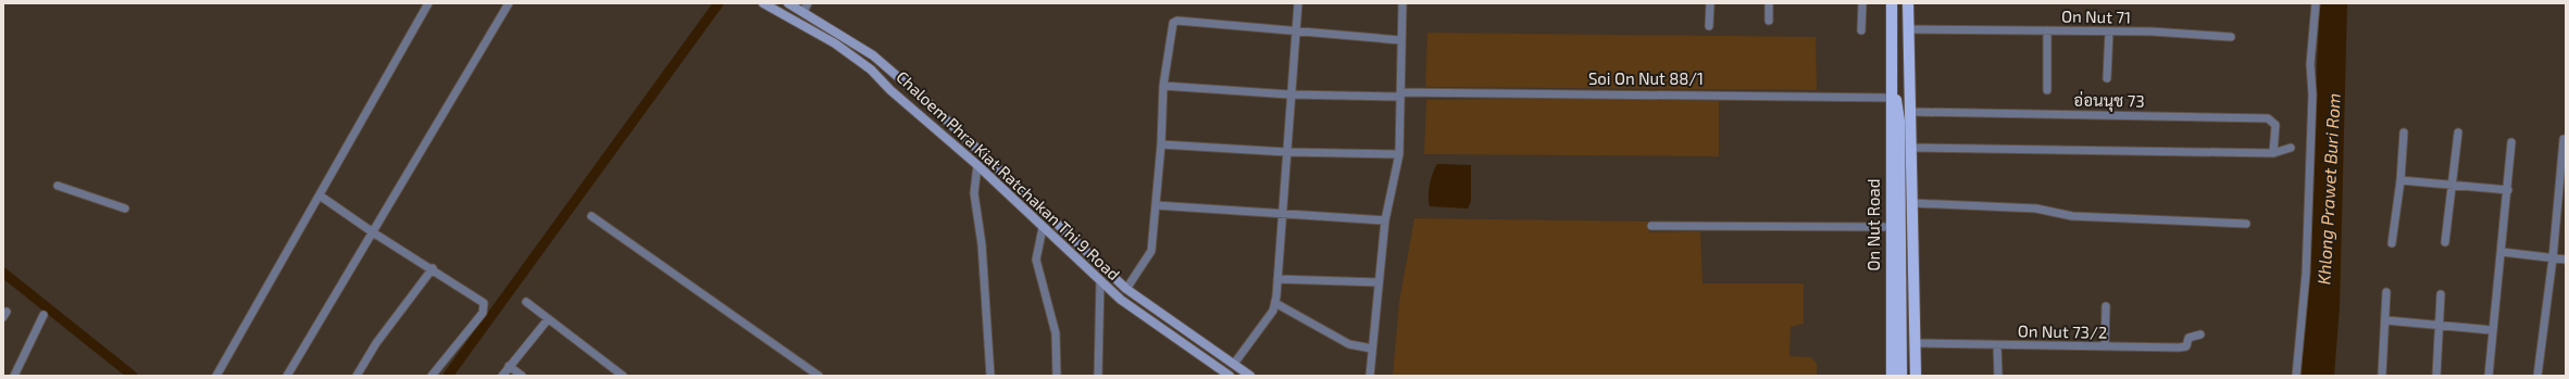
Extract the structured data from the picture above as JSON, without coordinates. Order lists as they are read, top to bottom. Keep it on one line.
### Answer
{"streets":{"main road":["Chaloem Phra Kiat Ratchakan Thi 9 Road","On Nut Road"],"street":["On Nut 71","Soi On Nut 88/1","อ่อนนุช 73","On Nut 73/2"]},"crossings":[["On Nut 71","On Nut Road"],["Soi On Nut 88/1","On Nut Road"],["อ่อนนุช 73","On Nut Road"],["On Nut Road","On Nut 73/2"]],"water":["Khlong Prawet Buri Rom"]}
